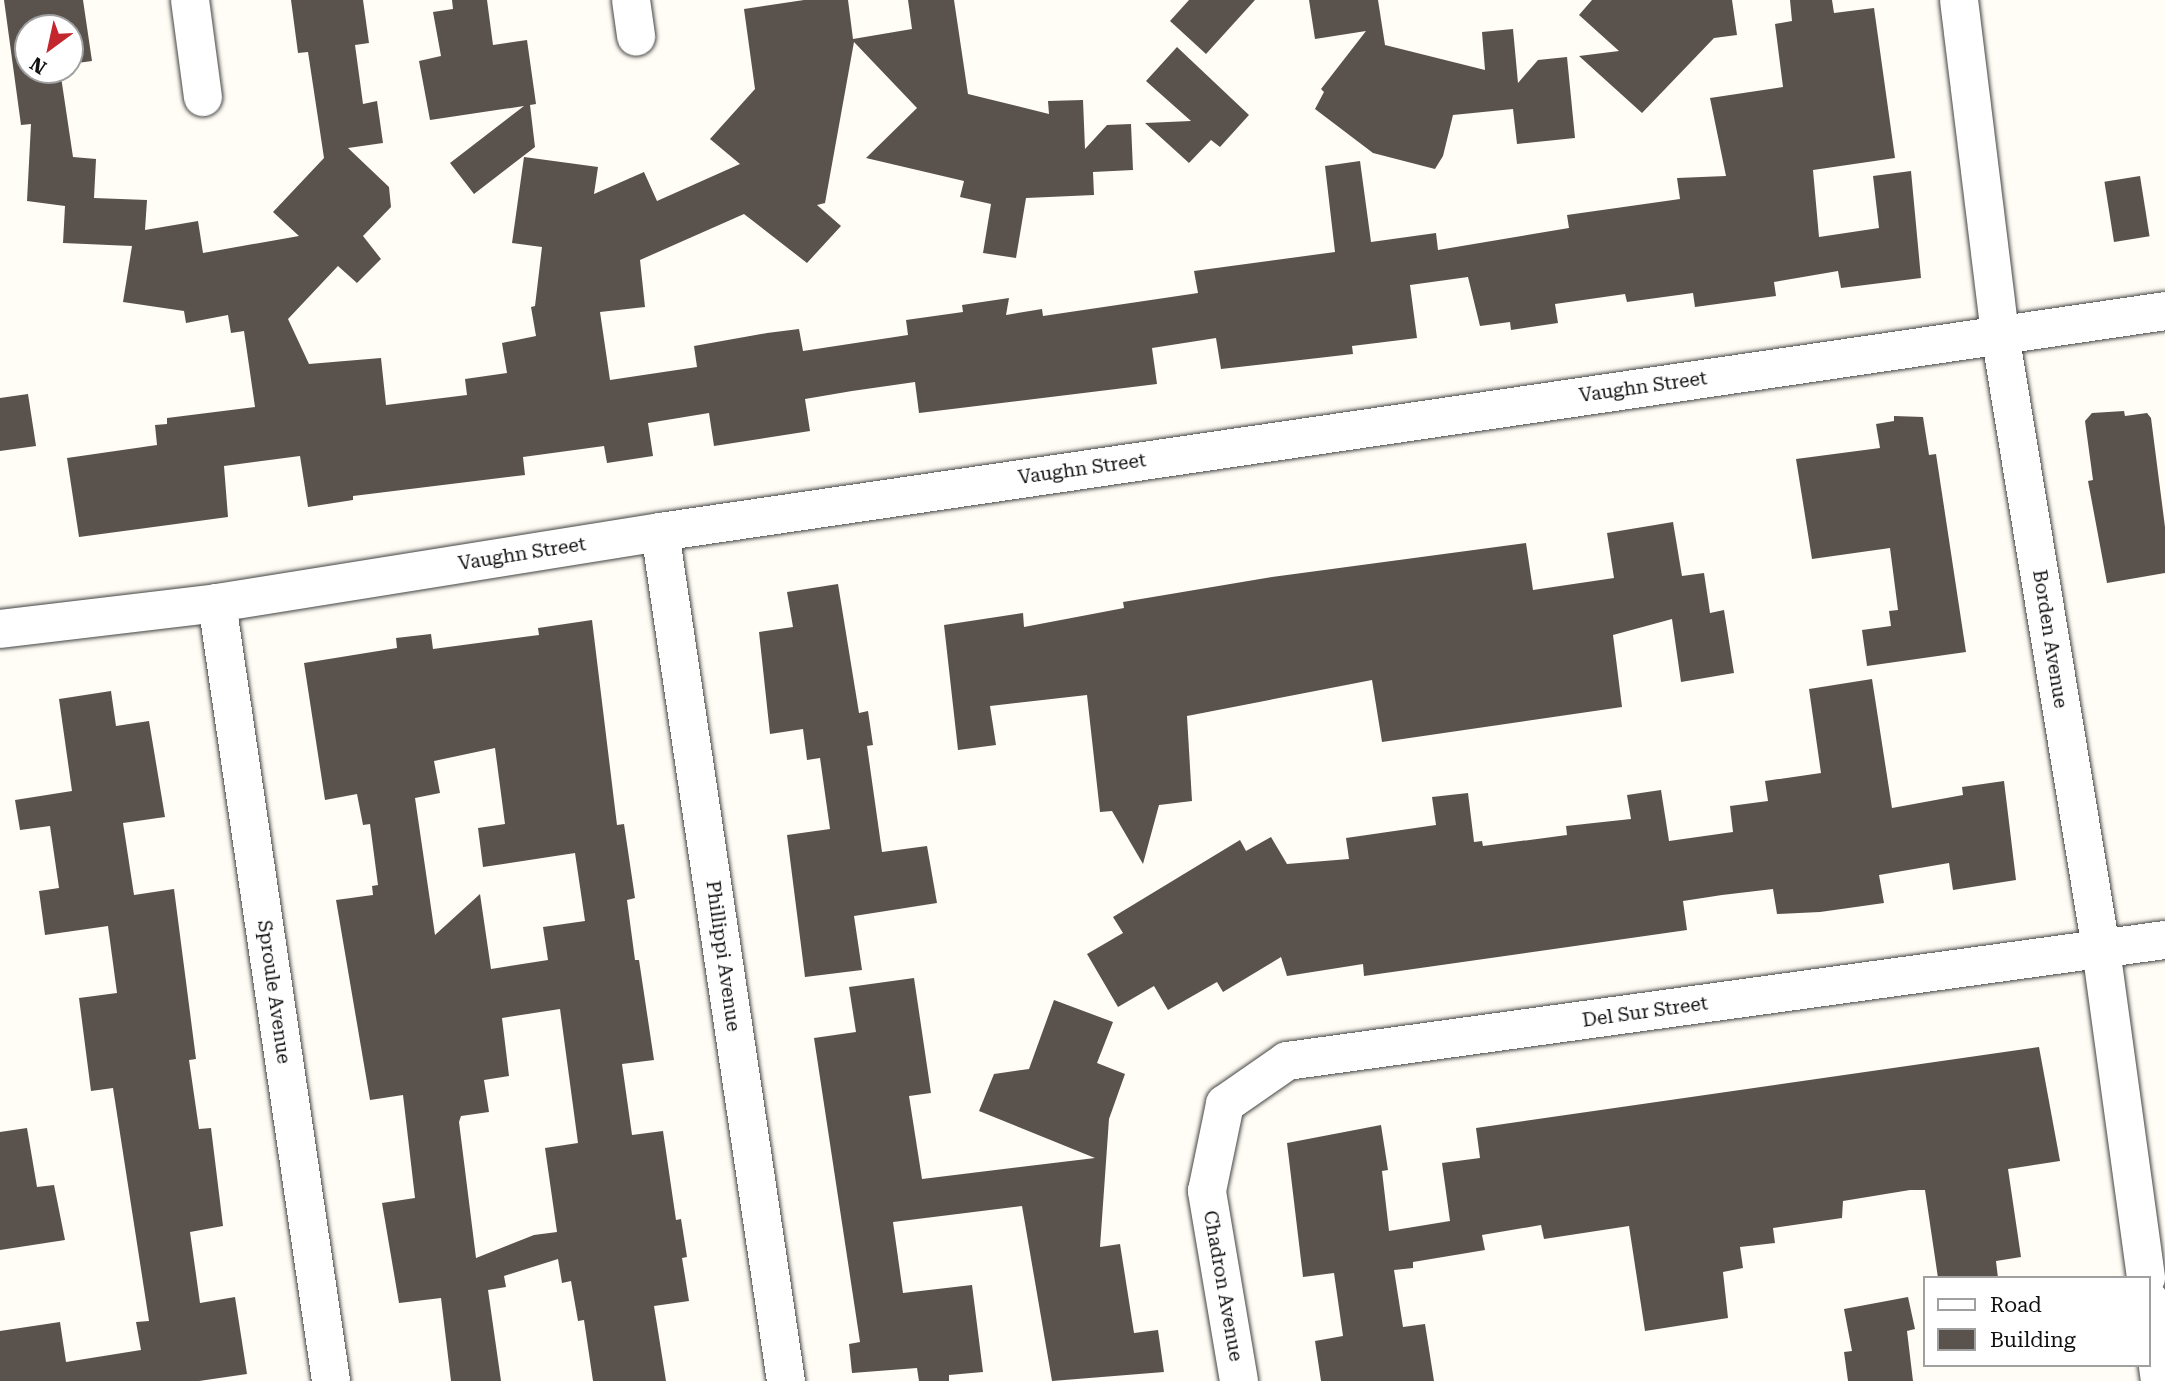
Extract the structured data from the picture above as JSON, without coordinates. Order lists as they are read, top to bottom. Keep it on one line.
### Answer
{"streets":{"street":["Vaughn Street","Borden Avenue","Phillippi Avenue","Sproule Avenue","Del Sur Street","Chadron Avenue"]},"crossings":[["Vaughn Street","Borden Avenue"],["Vaughn Street","Phillippi Avenue"],["Vaughn Street","Sproule Avenue"],["Borden Avenue","Del Sur Street"],["Del Sur Street","Chadron Avenue"]],"legend":["Road","Building"],"north":"bottom left"}
